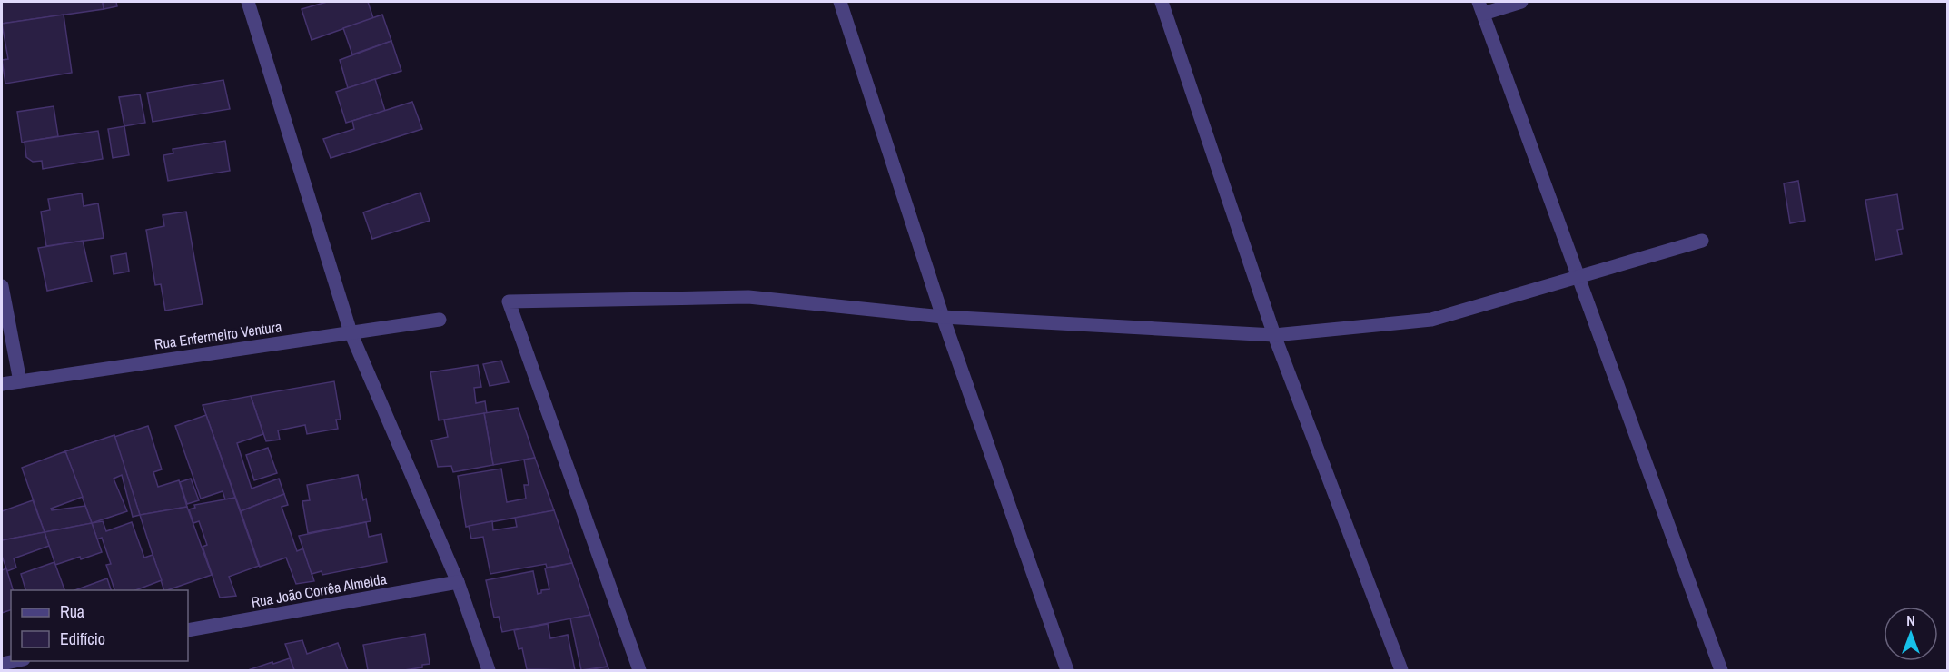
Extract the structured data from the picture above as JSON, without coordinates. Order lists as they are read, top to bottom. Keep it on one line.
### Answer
{"streets":{"street":["Rua Enfermeiro Ventura","Rua João Corrêa Almeida"]},"legend":["Rua","Edifício"],"north":"top"}
